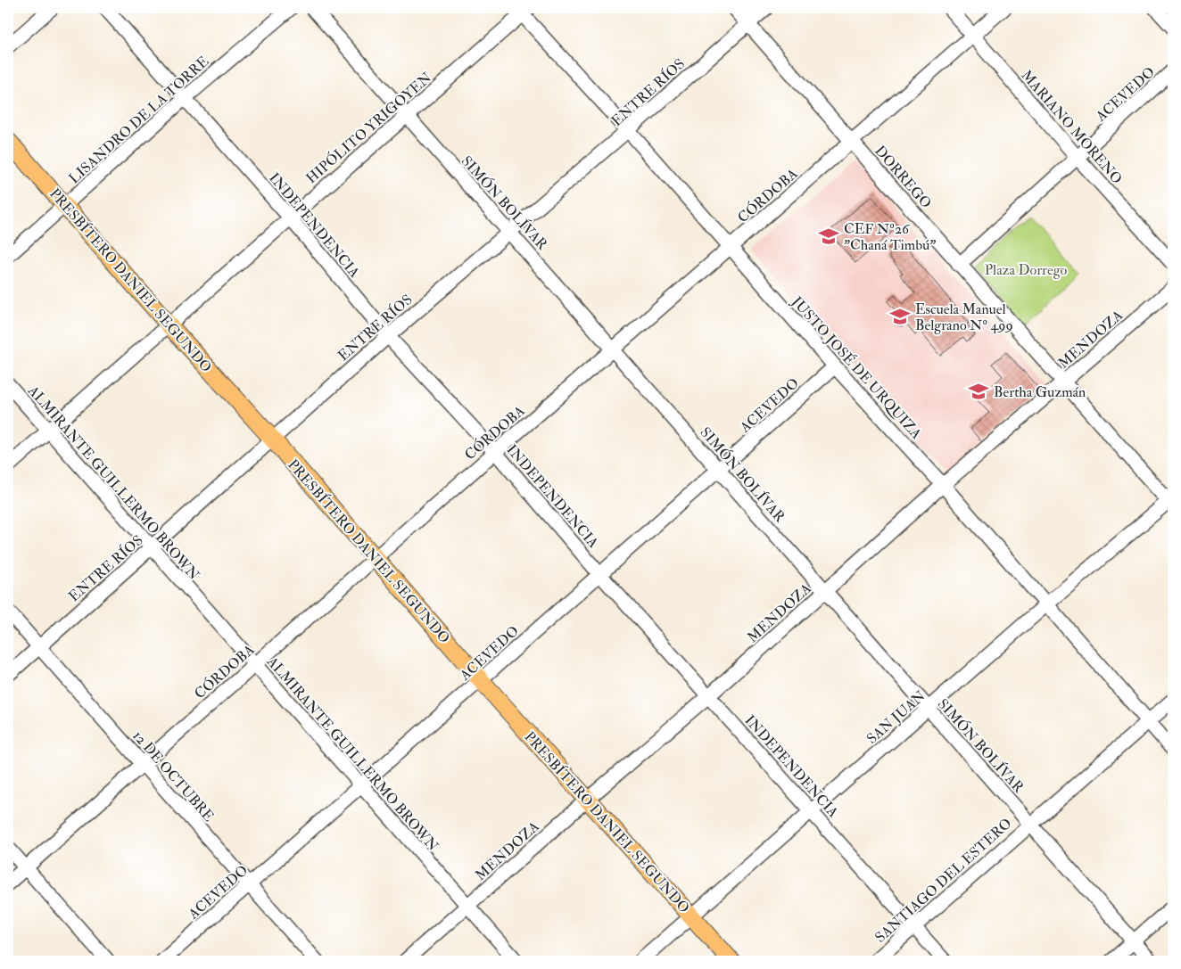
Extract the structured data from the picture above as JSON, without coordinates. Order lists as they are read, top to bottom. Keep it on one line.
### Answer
{"streets":{"main road":["PRESBÍTERO DANIEL SEGUNDO"],"street":["ENTRE RÍOS","ACEVEDO","LISANDRO DE LA TORRE","MARIANO MORENO","HIPÓLITO YRIGOYEN","DORREGO","CÓRDOBA","SIMÓN BOLÍVAR","INDEPENDENCIA","MENDOZA","JUSTO JOSÉ DE URQUIZA","ALMIRANTE GUILLERMO BROWN","SAN JUAN","12 DE OCTUBRE","SANTIAGO DEL ESTERO"]},"crossings":[["ENTRE RÍOS","DORREGO"],["ENTRE RÍOS","SIMÓN BOLÍVAR"],["ENTRE RÍOS","INDEPENDENCIA"],["ENTRE RÍOS","PRESBÍTERO DANIEL SEGUNDO"],["ENTRE RÍOS","JUSTO JOSÉ DE URQUIZA"],["ENTRE RÍOS","ALMIRANTE GUILLERMO BROWN"],["ENTRE RÍOS","12 DE OCTUBRE"],["ACEVEDO","MARIANO MORENO"],["ACEVEDO","DORREGO"],["ACEVEDO","SIMÓN BOLÍVAR"],["ACEVEDO","INDEPENDENCIA"],["ACEVEDO","PRESBÍTERO DANIEL SEGUNDO"],["ACEVEDO","JUSTO JOSÉ DE URQUIZA"],["ACEVEDO","ALMIRANTE GUILLERMO BROWN"],["ACEVEDO","12 DE OCTUBRE"],["LISANDRO DE LA TORRE","INDEPENDENCIA"],["LISANDRO DE LA TORRE","PRESBÍTERO DANIEL SEGUNDO"],["MARIANO MORENO","CÓRDOBA"],["HIPÓLITO YRIGOYEN","SIMÓN BOLÍVAR"],["HIPÓLITO YRIGOYEN","INDEPENDENCIA"],["HIPÓLITO YRIGOYEN","PRESBÍTERO DANIEL SEGUNDO"],["HIPÓLITO YRIGOYEN","JUSTO JOSÉ DE URQUIZA"],["HIPÓLITO YRIGOYEN","ALMIRANTE GUILLERMO BROWN"],["DORREGO","CÓRDOBA"],["DORREGO","MENDOZA"],["DORREGO","SAN JUAN"],["CÓRDOBA","SIMÓN BOLÍVAR"],["CÓRDOBA","INDEPENDENCIA"],["CÓRDOBA","PRESBÍTERO DANIEL SEGUNDO"],["CÓRDOBA","JUSTO JOSÉ DE URQUIZA"],["CÓRDOBA","ALMIRANTE GUILLERMO BROWN"],["CÓRDOBA","12 DE OCTUBRE"],["SIMÓN BOLÍVAR","MENDOZA"],["SIMÓN BOLÍVAR","SAN JUAN"],["SIMÓN BOLÍVAR","SANTIAGO DEL ESTERO"],["INDEPENDENCIA","MENDOZA"],["INDEPENDENCIA","SAN JUAN"],["INDEPENDENCIA","SANTIAGO DEL ESTERO"],["PRESBÍTERO DANIEL SEGUNDO","MENDOZA"],["PRESBÍTERO DANIEL SEGUNDO","SAN JUAN"],["MENDOZA","JUSTO JOSÉ DE URQUIZA"],["MENDOZA","ALMIRANTE GUILLERMO BROWN"],["JUSTO JOSÉ DE URQUIZA","SAN JUAN"],["JUSTO JOSÉ DE URQUIZA","SANTIAGO DEL ESTERO"]],"parks":["Plaza Dorrego"],"places":{"school or university":["CEF Nº26 \"Chaná Timbú\"","Escuela Manuel Belgrano Nº 499","Bertha Guzmán"]}}
